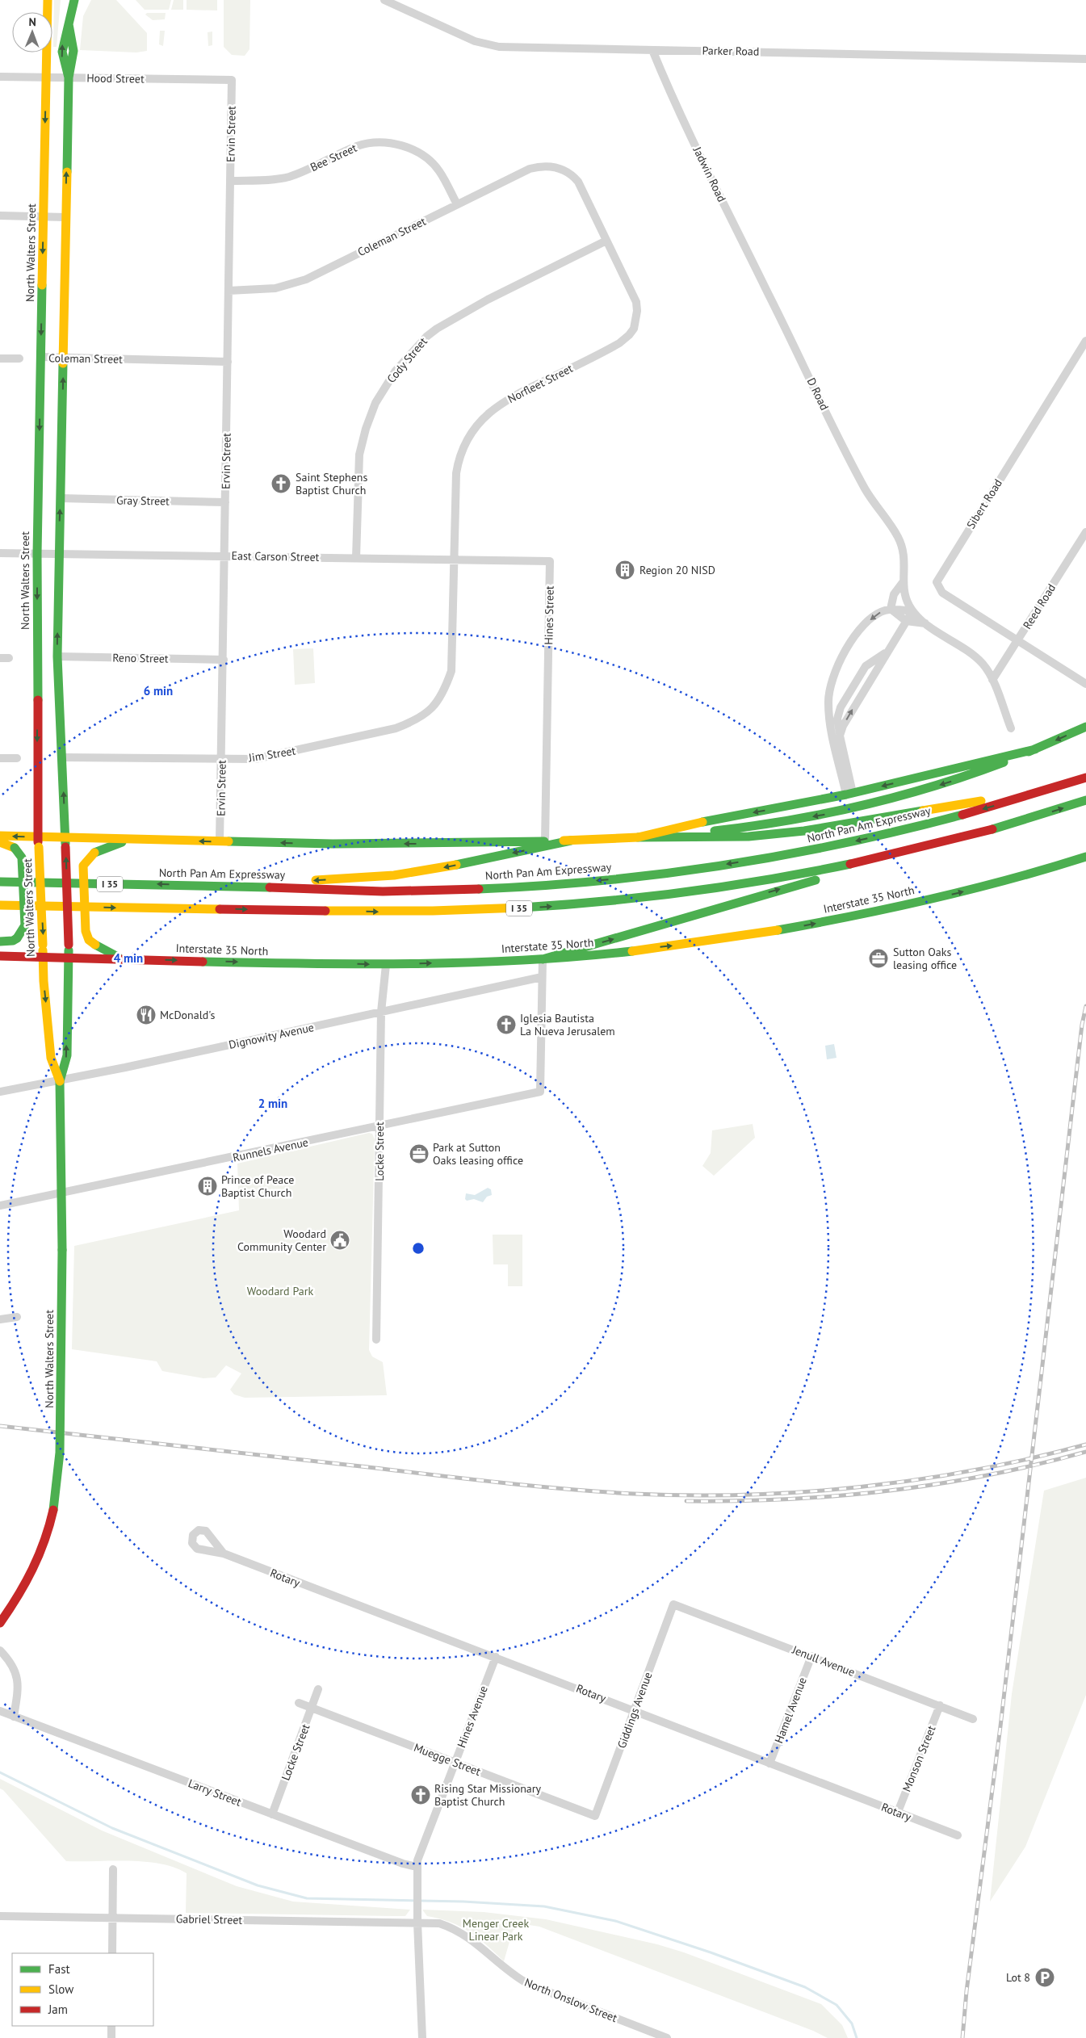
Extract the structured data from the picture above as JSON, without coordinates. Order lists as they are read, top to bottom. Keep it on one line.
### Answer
{"streets":{"main road":["North Walters Street","North Pan Am Expressway","I 35","Interstate 35 North"],"street":["Parker Road","Hood Street","Ervin Street","Bee Street","Jadwin Road","Coleman Street","Cody Street","Norfleet Street","D Road","Gray Street","Sibert Road","East Carson Street","Reed Road","Hines Street","Reno Street","Jim Street","Dignowity Avenue","Runnels Avenue","Locke Street","Rotary","Jenull Avenue","Giddings Avenue","Hamel Avenue","Hines Avenue","Monson Street","Muegge Street","Larry Street","Gabriel Street","North Onslow Street"]},"crossings":[["Parker Road","Jadwin Road"],["Hood Street","Ervin Street"],["Hood Street","North Walters Street"],["Ervin Street","Bee Street"],["Ervin Street","Coleman Street"],["Ervin Street","Gray Street"],["Ervin Street","East Carson Street"],["Ervin Street","Reno Street"],["Ervin Street","Jim Street"],["Bee Street","Coleman Street"],["Jadwin Road","D Road"],["Coleman Street","North Walters Street"],["Coleman Street","Norfleet Street"],["North Walters Street","Gray Street"],["North Walters Street","East Carson Street"],["North Walters Street","Reno Street"],["North Walters Street","Jim Street"],["North Walters Street","Interstate 35 North"],["North Walters Street","Dignowity Avenue"],["North Walters Street","Runnels Avenue"],["Cody Street","Norfleet Street"],["Cody Street","East Carson Street"],["Norfleet Street","East Carson Street"],["Norfleet Street","Jim Street"],["Sibert Road","Reed Road"],["East Carson Street","Hines Street"],["Interstate 35 North","Locke Street"],["Dignowity Avenue","Runnels Avenue"],["Dignowity Avenue","Locke Street"],["Runnels Avenue","Locke Street"],["Locke Street","Muegge Street"],["Locke Street","Larry Street"],["Rotary","Giddings Avenue"],["Rotary","Hamel Avenue"],["Rotary","Hines Avenue"],["Rotary","Monson Street"],["Jenull Avenue","Giddings Avenue"],["Jenull Avenue","Hamel Avenue"],["Jenull Avenue","Monson Street"],["Giddings Avenue","Muegge Street"],["Hines Avenue","Muegge Street"],["Hines Avenue","Larry Street"],["Gabriel Street","North Onslow Street"]],"parks":["Woodard Park","Menger Creek Linear Park"],"places":{"church":["Saint Stephens Baptist Church","Iglesia Bautista La Nueva Jerusalem","Rising Star Missionary Baptist Church"],"building":["Region 20 NISD","Prince of Peace Baptist Church"],"office":["Sutton Oaks leasing office","Park at Sutton Oaks leasing office"],"restaurant":["McDonald's"],"public building":["Woodard Community Center"],"parking":["Lot 8"]},"legend":["Fast","Slow","Jam"],"north":"top","rings":["6 min","4 min","2 min"]}
